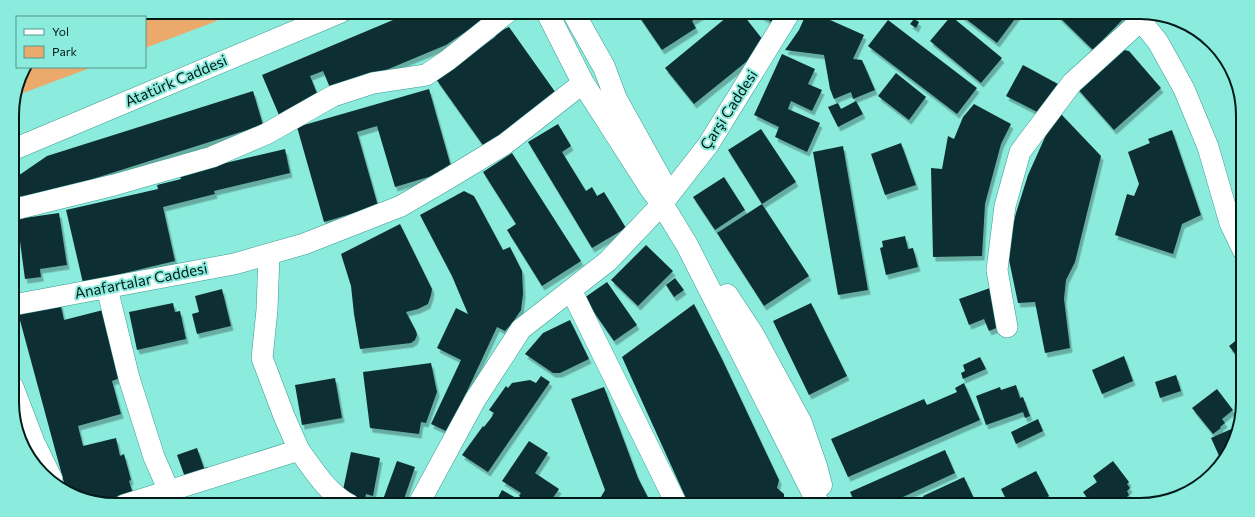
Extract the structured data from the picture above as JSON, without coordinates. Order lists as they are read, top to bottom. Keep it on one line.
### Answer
{"streets":{"street":["Atatürk Caddesi","Çarşi Caddesi","Anafartalar Caddesi"]},"legend":["Yol","Park"]}
